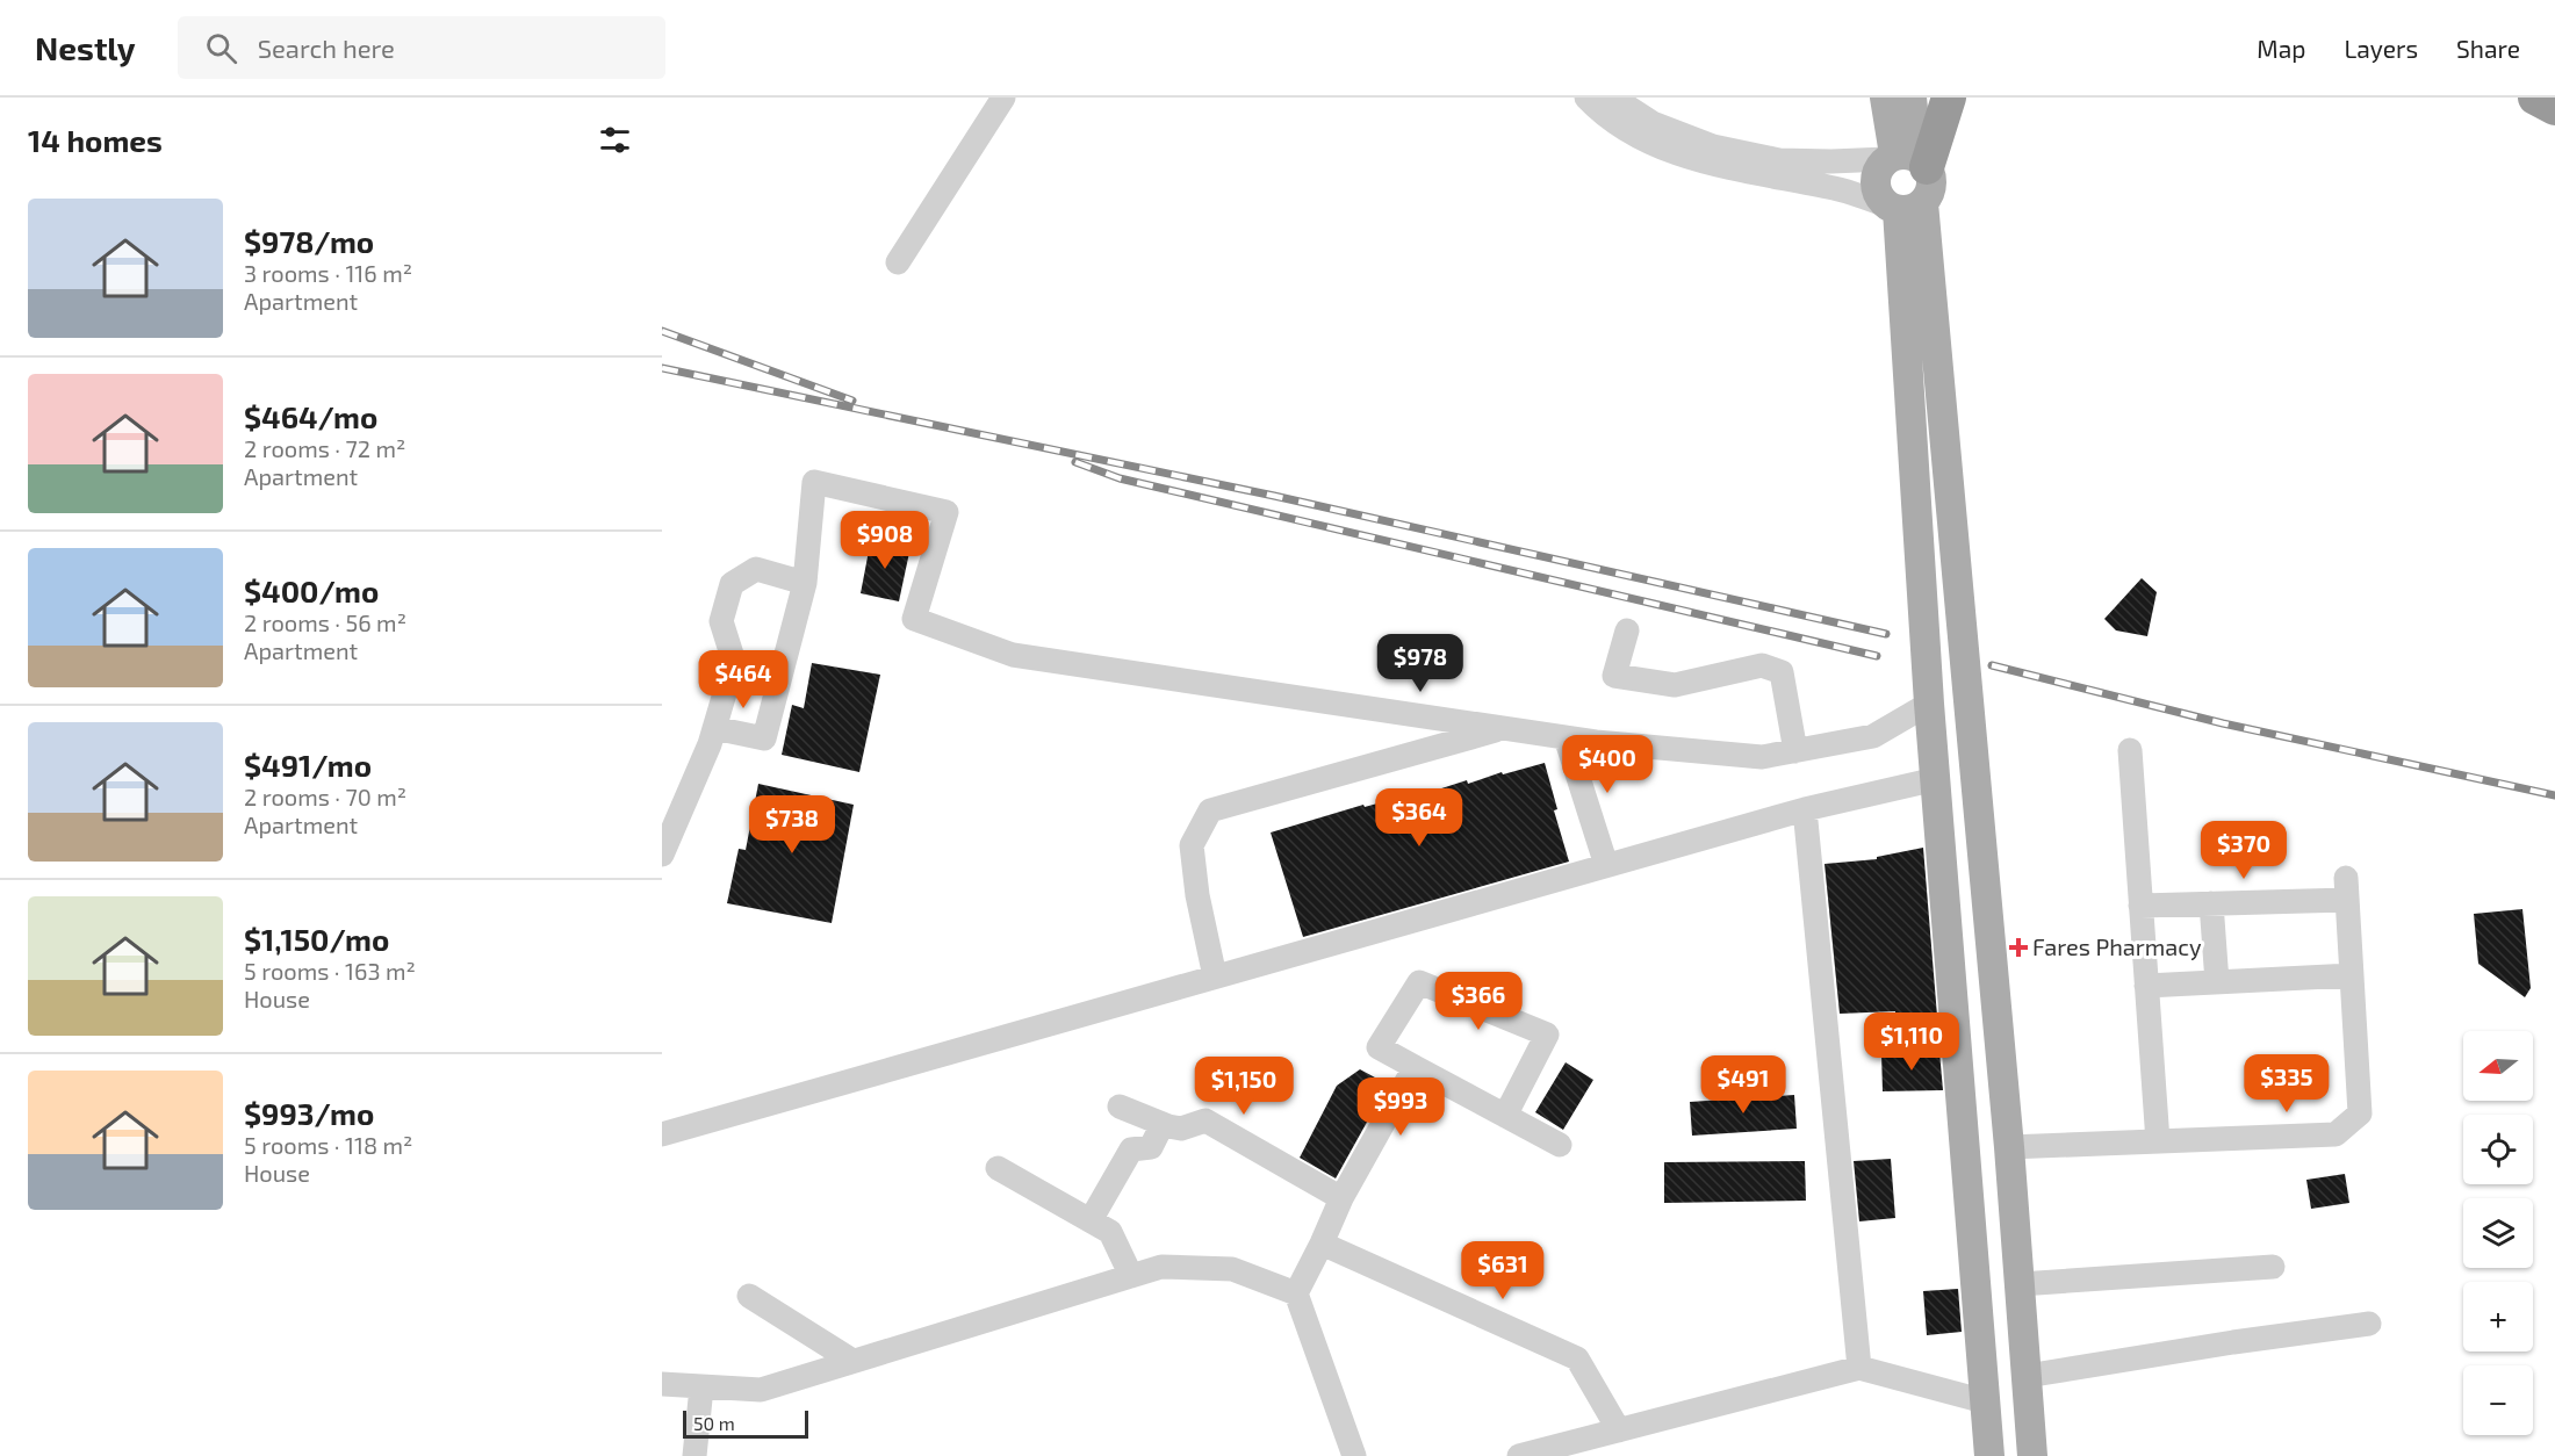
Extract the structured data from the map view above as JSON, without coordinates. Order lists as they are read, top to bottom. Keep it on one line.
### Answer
{"places":{"health":["Fares Pharmacy"]},"scale_bar":"50 m","north":"left","page":{"header":"Nestly","search":"Search here","nav":["Map","Layers","Share"],"heading":"14 homes","list":[{"name":"$978/mo","note":"3 rooms · 116 m² · Apartment"},{"name":"$464/mo","note":"2 rooms · 72 m² · Apartment"},{"name":"$400/mo","note":"2 rooms · 56 m² · Apartment"},{"name":"$491/mo","note":"2 rooms · 70 m² · Apartment"},{"name":"$1,150/mo","note":"5 rooms · 163 m² · House"},{"name":"$993/mo","note":"5 rooms · 118 m² · House"}],"price":["$908","$978","$464","$400","$364","$738","$370","$366","$1,110","$335","$491","$1,150","$993","$631"],"map_buttons":["+","−"],"scale":"50 m"}}
